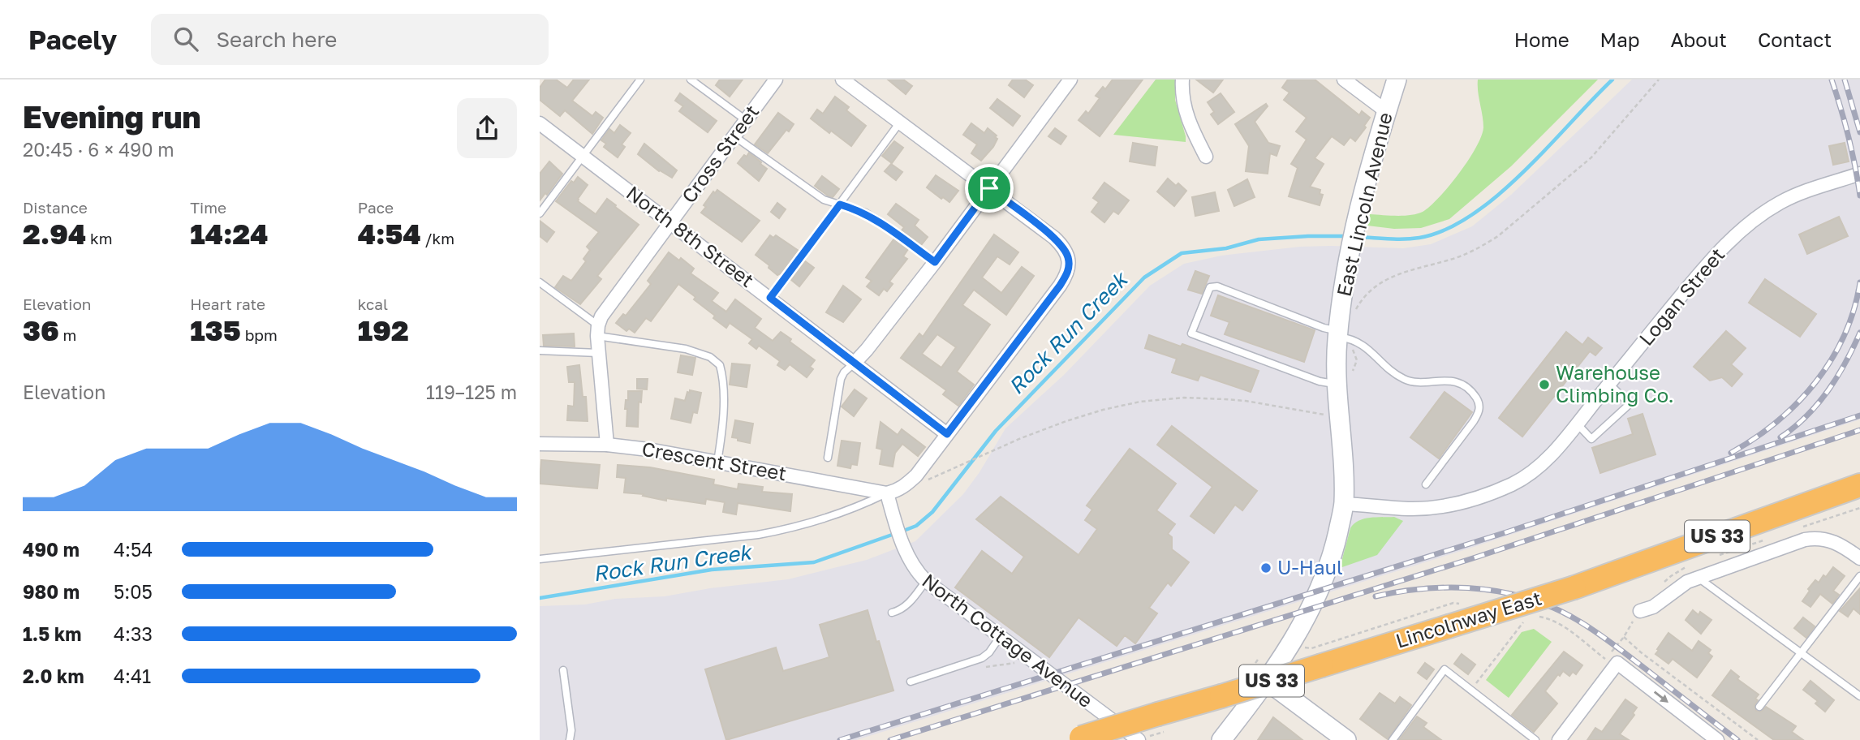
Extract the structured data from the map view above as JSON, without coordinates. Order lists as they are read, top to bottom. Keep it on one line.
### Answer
{"streets":{"highway":["US 33","Lincolnway East"],"main road":["East Lincoln Avenue"],"street":["Cross Street","North 8th Street","Logan Street","Crescent Street","North Cottage Avenue"]},"crossings":[["Cross Street","North 8th Street"],["East Lincoln Avenue","Logan Street"],["Crescent Street","North Cottage Avenue"]],"water":["Rock Run Creek"],"places":["Warehouse Climbing Co.","U-Haul"],"page":{"header":"Pacely","search":"Search here","nav":["Home","Map","About","Contact"],"heading":["Evening run","20:45 · 6 × 490 m"],"stats":[["Distance","2.94 km"],["Time","14:24"],["Pace","4:54 /km"],["Elevation","36 m"],["Heart rate","135 bpm"],["kcal","192"]],"chart":["Elevation","119–125 m"],"list":[{"name":"490 m","note":"4:54"},{"name":"980 m","note":"5:05"},{"name":"1.5 km","note":"4:33"},{"name":"2.0 km","note":"4:41"}]}}
